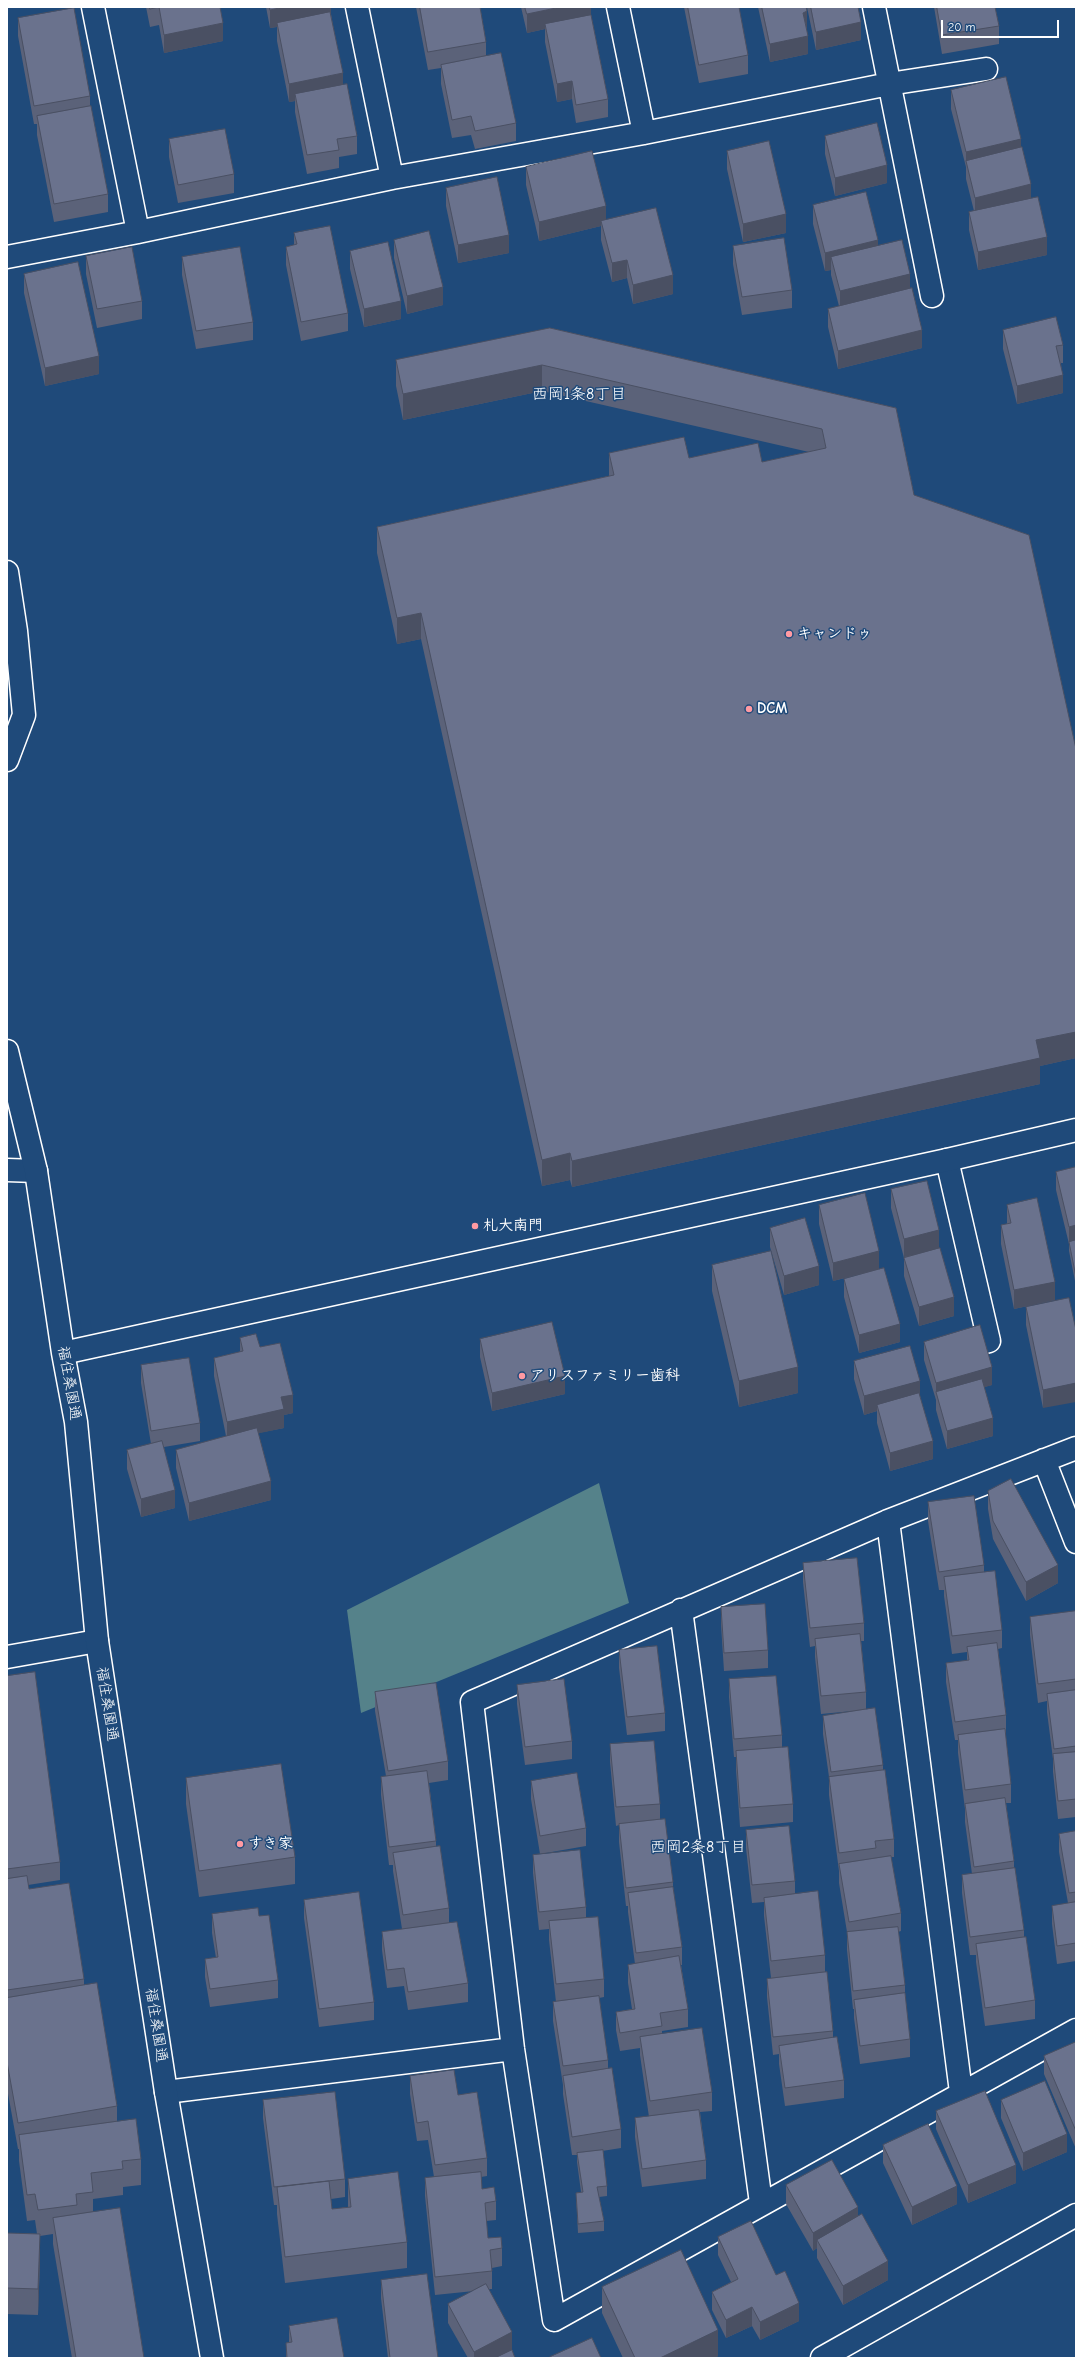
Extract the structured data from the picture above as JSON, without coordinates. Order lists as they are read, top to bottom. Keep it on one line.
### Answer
{"streets":{"street":["福住桑園通"]},"districts":["西岡1条8丁目","西岡2条8丁目"],"places":["キャンドゥ","DCM","札大南門","アリスファミリー歯科","すき家"],"scale_bar":"20 m"}
